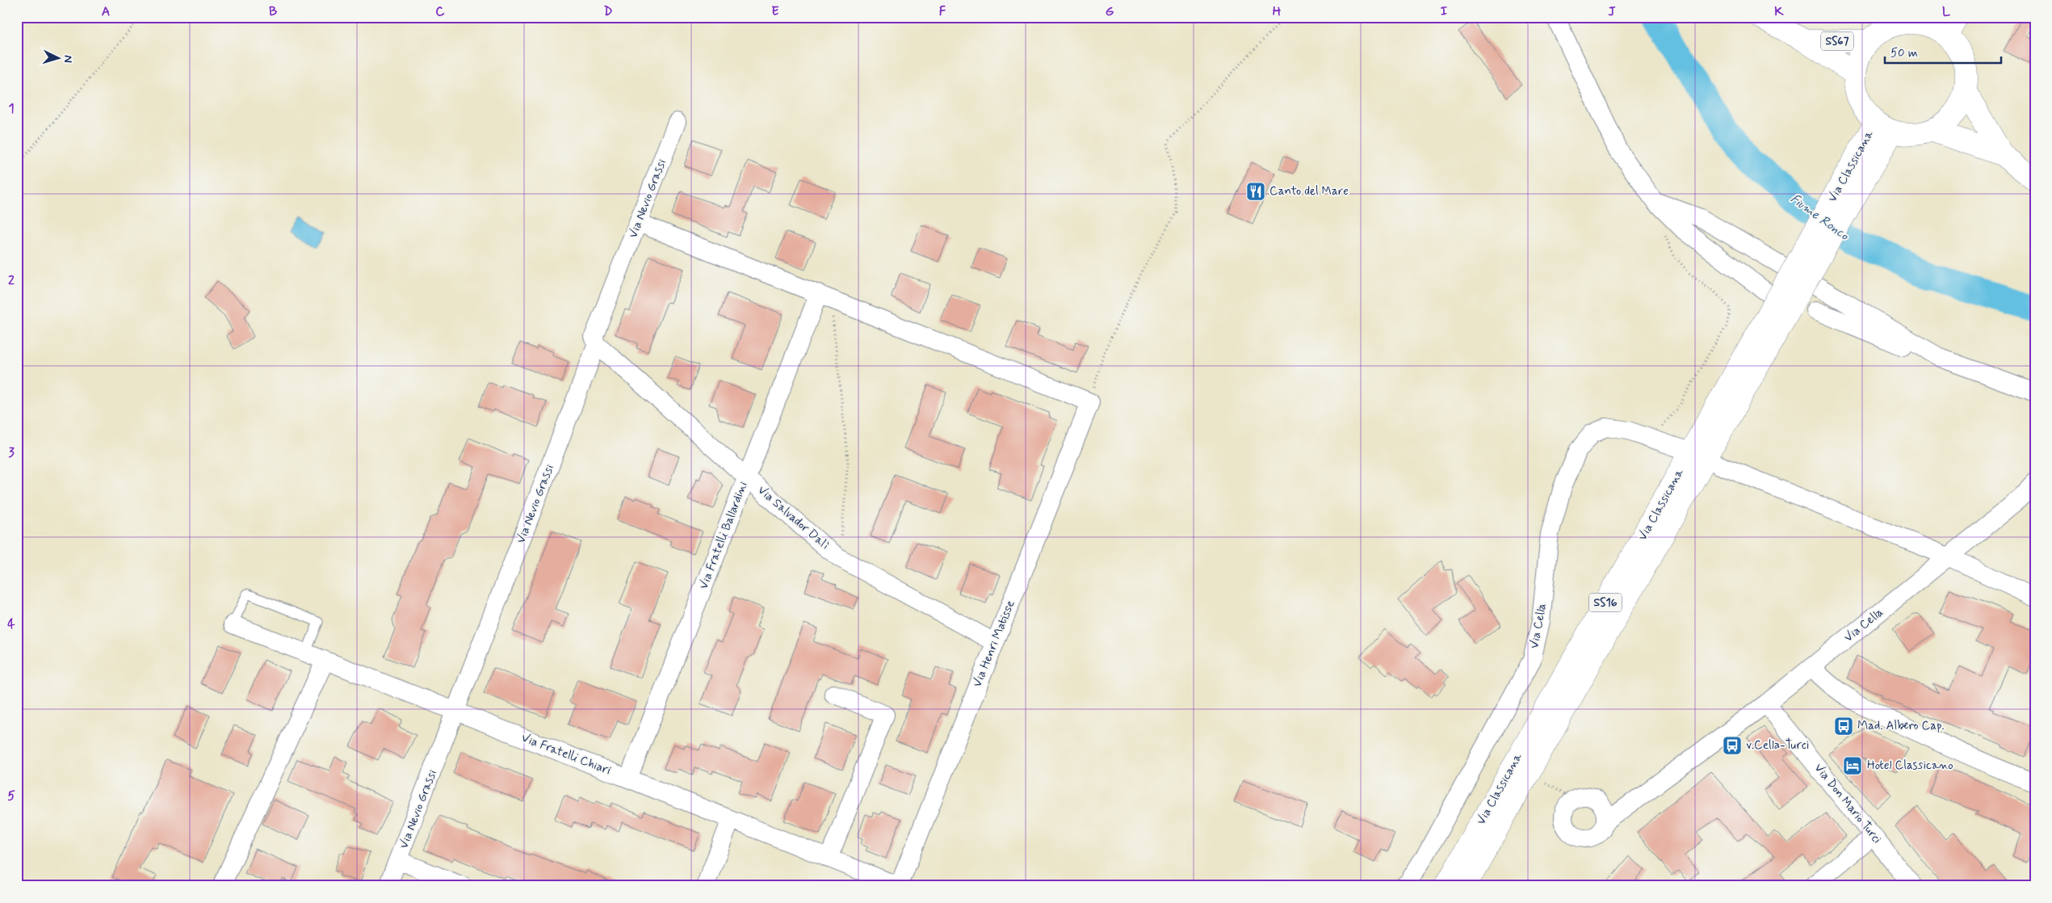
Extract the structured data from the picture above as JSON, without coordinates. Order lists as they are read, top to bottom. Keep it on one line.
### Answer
{"streets":{"main road":["SS67","Via Classicana","SS16"],"street":["Via Nevio Grassi","Via Salvador Dalì","Via Fratelli Ballardini","Via Cella","Via Henri Matisse","Via Fratelli Chiari","Via Don Mario Turci"]},"crossings":[["SS67","Via Classicana"],["Via Nevio Grassi","Via Salvador Dalì"],["Via Nevio Grassi","Via Fratelli Chiari"],["Via Salvador Dalì","Via Fratelli Ballardini"],["Via Salvador Dalì","Via Henri Matisse"],["Via Fratelli Ballardini","Via Fratelli Chiari"],["Via Cella","Via Don Mario Turci"],["Via Henri Matisse","Via Fratelli Chiari"]],"water":["Fiume Ronco"],"places":{"restaurant":["Canto del Mare"],"bus stop":["Mad. Albero Cap.","v.Cella-Turci"],"hotel":["Hotel Classicano"]},"scale_bar":"50 m","north":"right","grid":{"columns":["A","B","C","D","E","F","G","H","I","J","K","L"],"rows":["1","2","3","4","5"]}}
